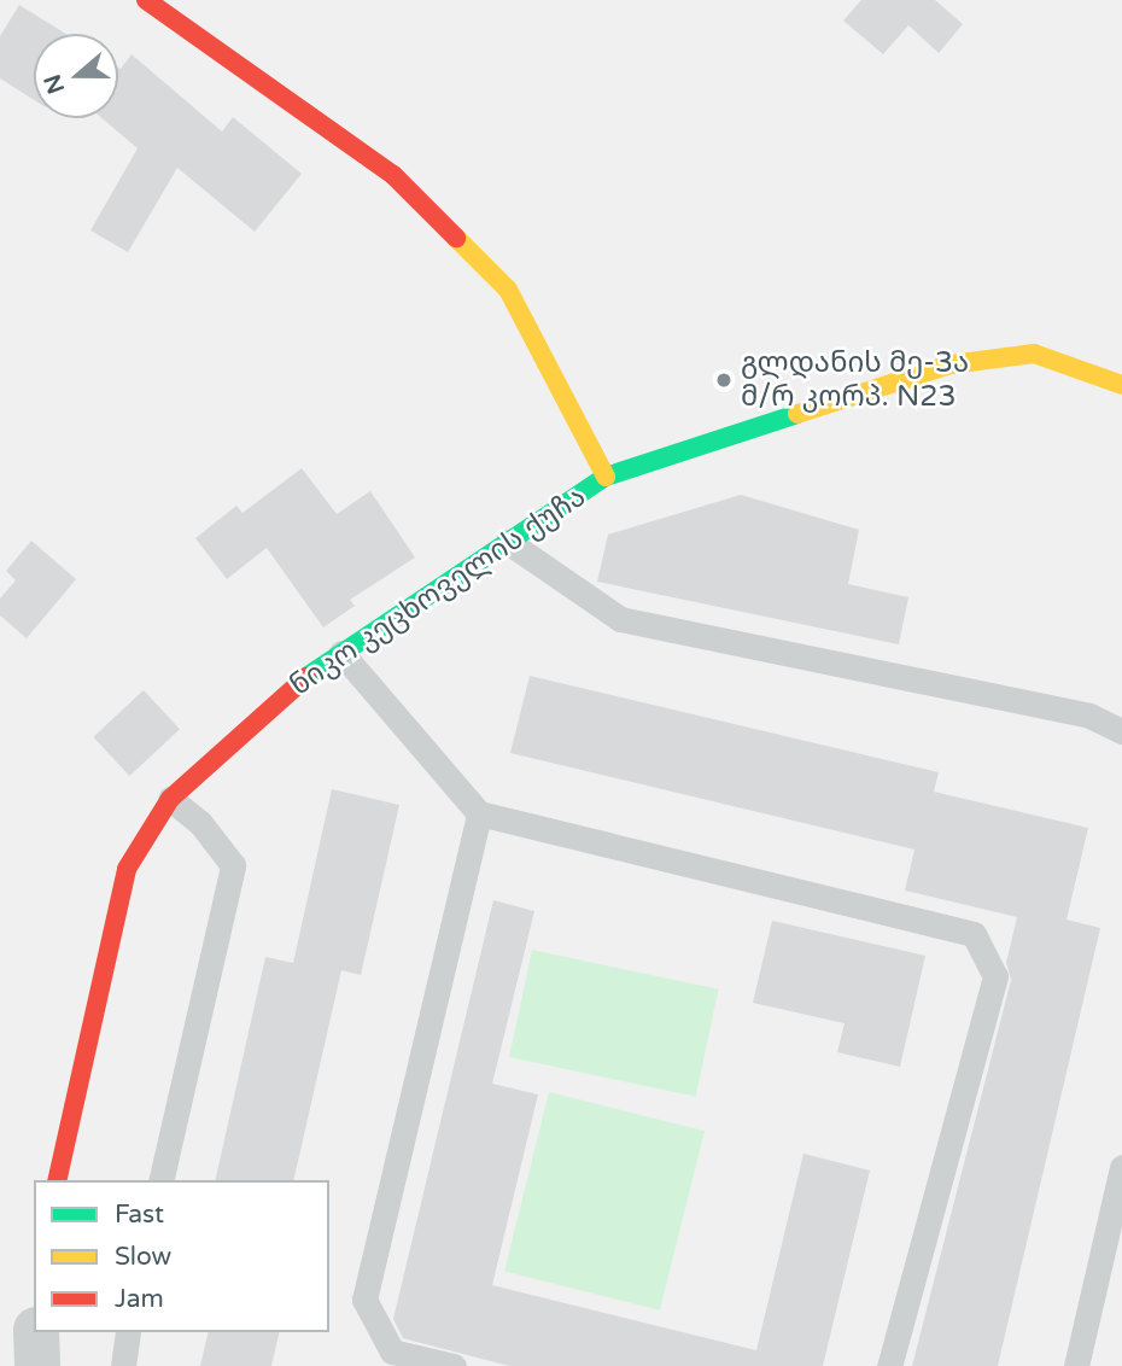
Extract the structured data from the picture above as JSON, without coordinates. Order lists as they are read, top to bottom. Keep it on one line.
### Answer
{"streets":{"street":["ნიკო კეცხოველის ქუჩა"]},"places":["გლდანის მე-3ა მ/რ კორპ. N23"],"legend":["Fast","Slow","Jam"],"north":"left"}
